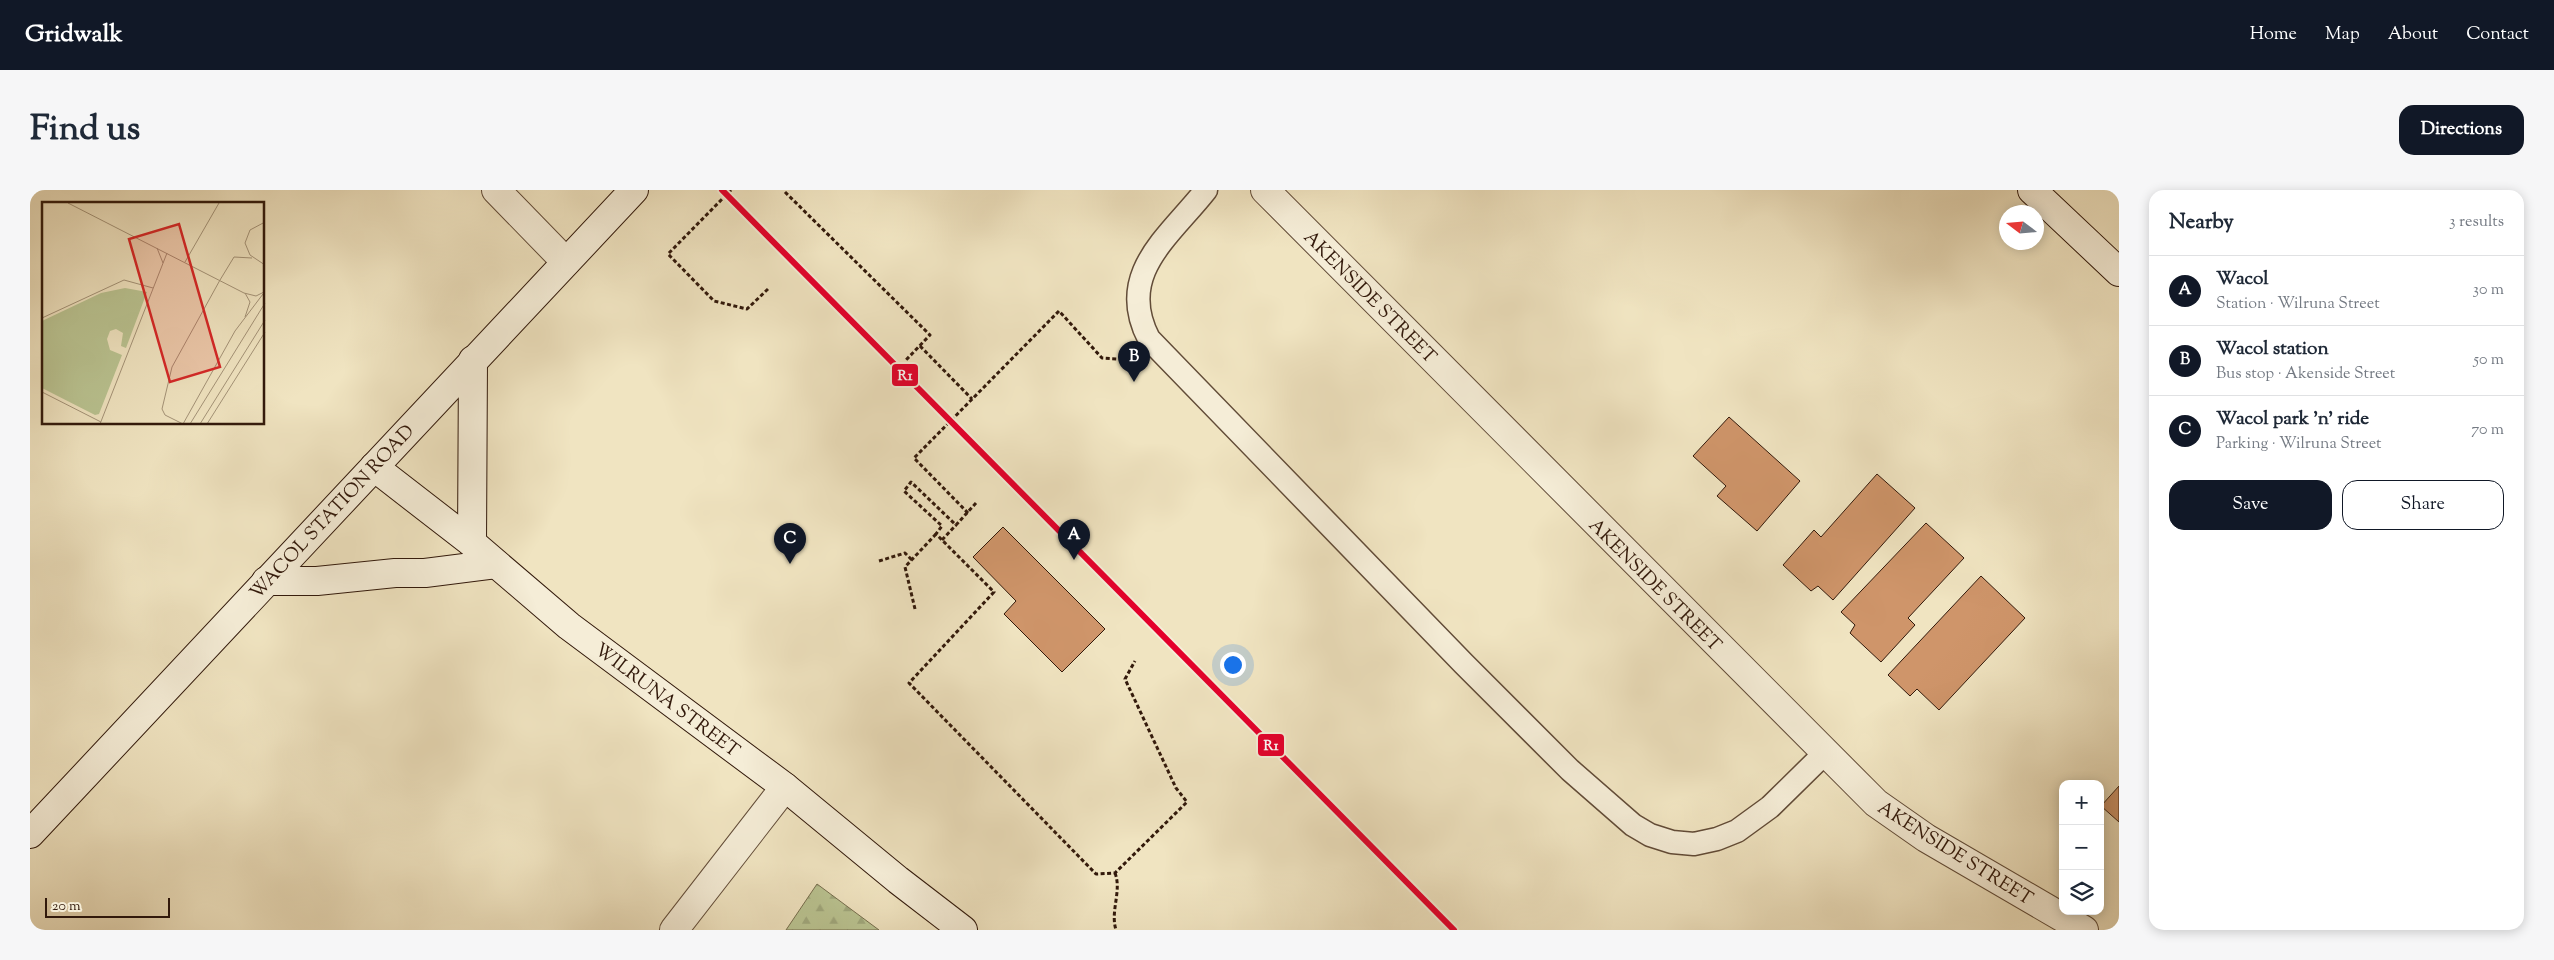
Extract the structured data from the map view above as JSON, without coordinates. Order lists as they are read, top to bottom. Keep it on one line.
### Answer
{"streets":{"main road":["AKENSIDE STREET","WACOL STATION ROAD","WILRUNA STREET"]},"crossings":[["WACOL STATION ROAD","WILRUNA STREET"]],"lines":["transit line R1"],"scale_bar":"20 m","north":"left","page":{"header":"Gridwalk","nav":["Home","Map","About","Contact"],"title":"Find us","buttons":["Directions",["Save","Share"]],"heading":["Nearby","3 results"],"list":[{"mark":"A","name":"Wacol","note":"Station · Wilruna Street","value":"30 m"},{"mark":"B","name":"Wacol station","note":"Bus stop · Akenside Street","value":"50 m"},{"mark":"C","name":"Wacol park 'n' ride","note":"Parking · Wilruna Street","value":"70 m"}],"pins":["B","A","C"],"map_buttons":["+","−"],"scale":"20 m"}}
